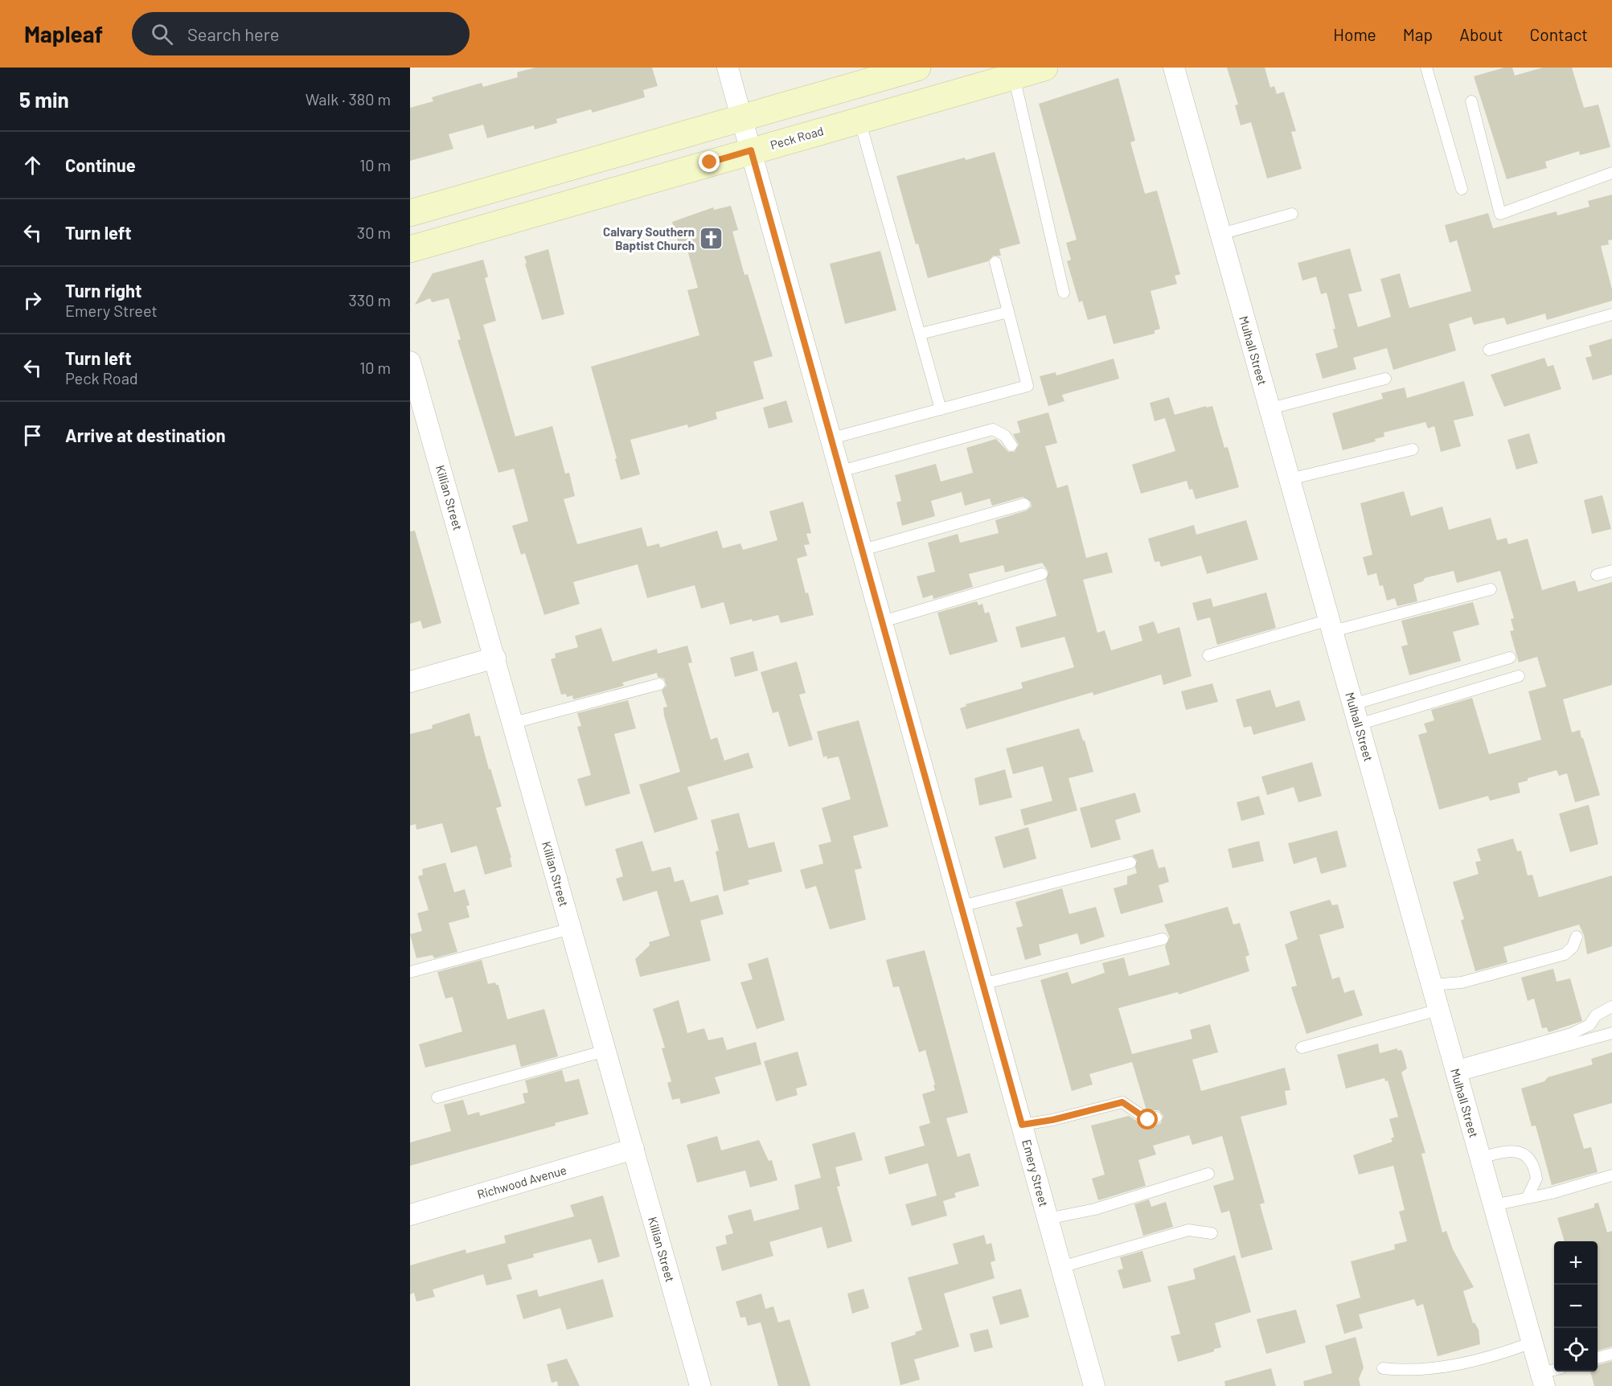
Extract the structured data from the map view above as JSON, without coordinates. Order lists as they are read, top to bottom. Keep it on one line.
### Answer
{"streets":{"main road":["Peck Road"],"street":["Mulhall Street","Killian Street","Emery Street","Richwood Avenue"]},"crossings":[["Peck Road","Emery Street"],["Killian Street","Richwood Avenue"]],"places":{"church":["Calvary Southern Baptist Church"]},"page":{"header":"Mapleaf","search":"Search here","nav":["Home","Map","About","Contact"],"heading":["5 min","Walk · 380 m"],"list":[["Continue","10 m"],["Turn left","30 m"],["Turn right","Emery Street","330 m"],["Turn left","Peck Road","10 m"],"Arrive at destination"],"map_buttons":["+","−"]}}
